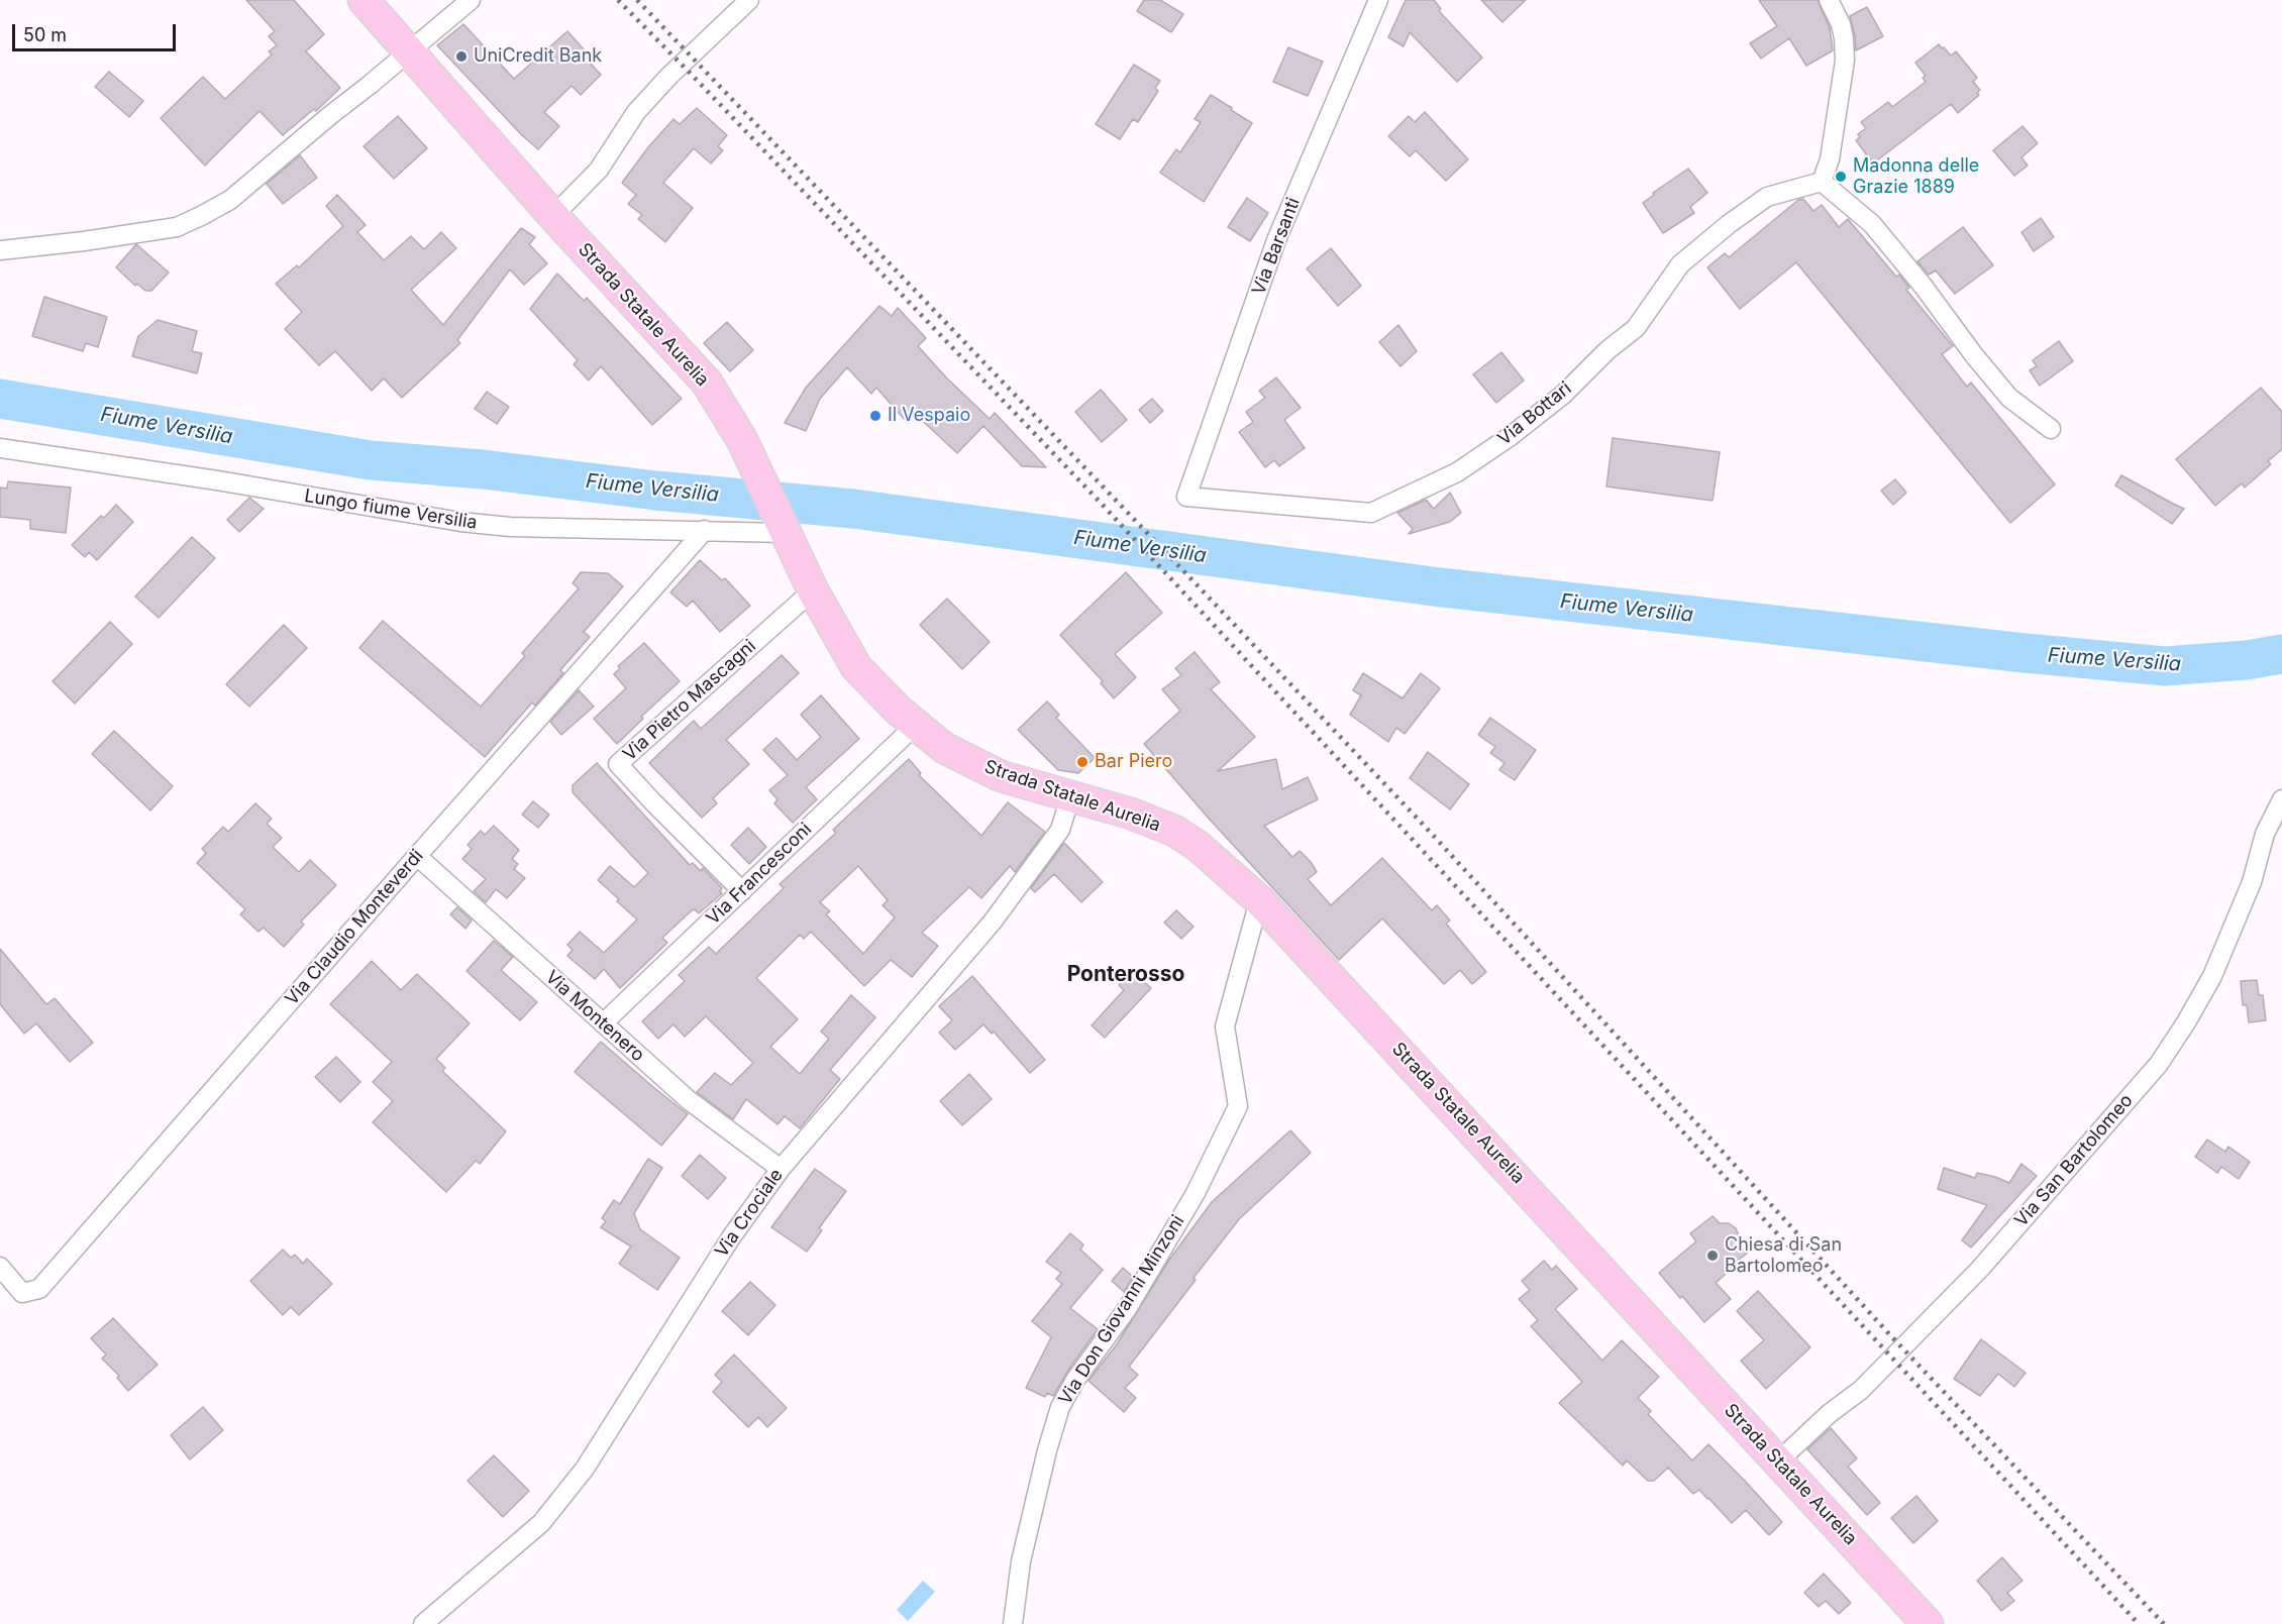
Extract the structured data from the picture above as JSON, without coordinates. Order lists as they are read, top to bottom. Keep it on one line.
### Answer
{"streets":{"main road":["Strada Statale Aurelia"],"street":["Via Barsanti","Via Bottari","Lungo fiume Versilia","Via Pietro Mascagni","Via Francesconi","Via Claudio Monteverdi","Via Montenero","Via San Bartolomeo","Via Crociale","Via Don Giovanni Minzoni"]},"crossings":[["Via Barsanti","Via Bottari"],["Strada Statale Aurelia","Lungo fiume Versilia"],["Strada Statale Aurelia","Via Pietro Mascagni"],["Strada Statale Aurelia","Via Francesconi"],["Strada Statale Aurelia","Via San Bartolomeo"],["Strada Statale Aurelia","Via Crociale"],["Strada Statale Aurelia","Via Don Giovanni Minzoni"],["Lungo fiume Versilia","Via Claudio Monteverdi"],["Via Pietro Mascagni","Via Francesconi"],["Via Francesconi","Via Montenero"],["Via Claudio Monteverdi","Via Montenero"],["Via Montenero","Via Crociale"]],"districts":["Ponterosso"],"water":["Fiume Versilia"],"places":["UniCredit Bank","Madonna delle Grazie 1889","Il Vespaio","Bar Piero","Chiesa di San Bartolomeo"],"scale_bar":"50 m"}
